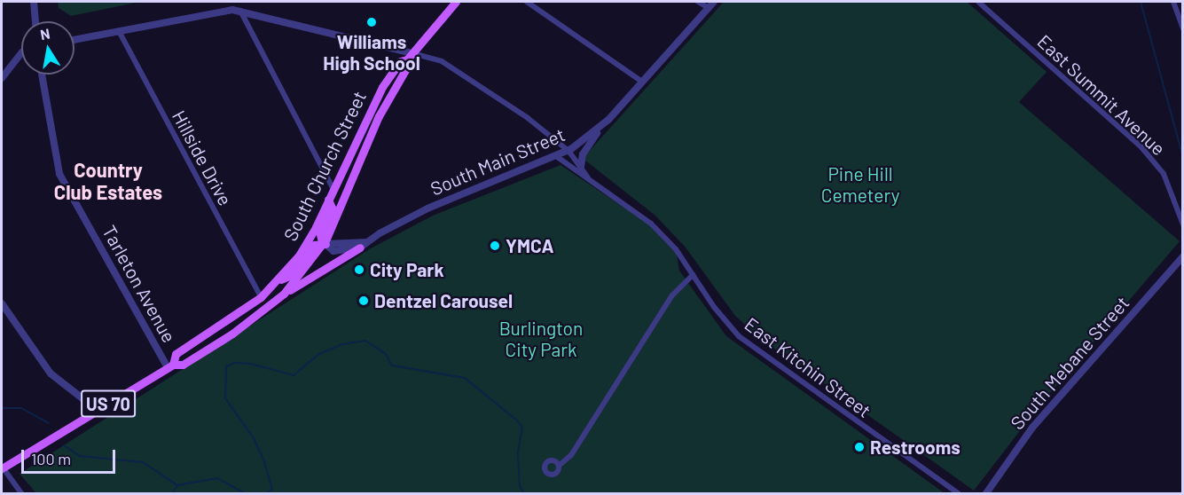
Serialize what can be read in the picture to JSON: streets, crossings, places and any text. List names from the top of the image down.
{
  "streets": {
    "main road": ["South Church Street", "US 70"],
    "street": [
      "East Summit Avenue",
      "Hillside Drive",
      "South Main Street",
      "Tarleton Avenue",
      "South Mebane Street",
      "East Kitchin Street"
    ]
  },
  "crossings": [
    ["Hillside Drive", "South Church Street"],
    ["South Main Street", "South Church Street"],
    ["South Main Street", "East Kitchin Street"],
    ["South Church Street", "Tarleton Avenue"],
    ["South Church Street", "East Kitchin Street"]
  ],
  "districts": ["Country Club Estates"],
  "parks": ["Pine Hill Cemetery", "Burlington City Park"],
  "places": [
    "Williams High School",
    "YMCA",
    "City Park",
    "Dentzel Carousel",
    "Restrooms"
  ],
  "scale_bar": "100 m",
  "north": "top"
}
